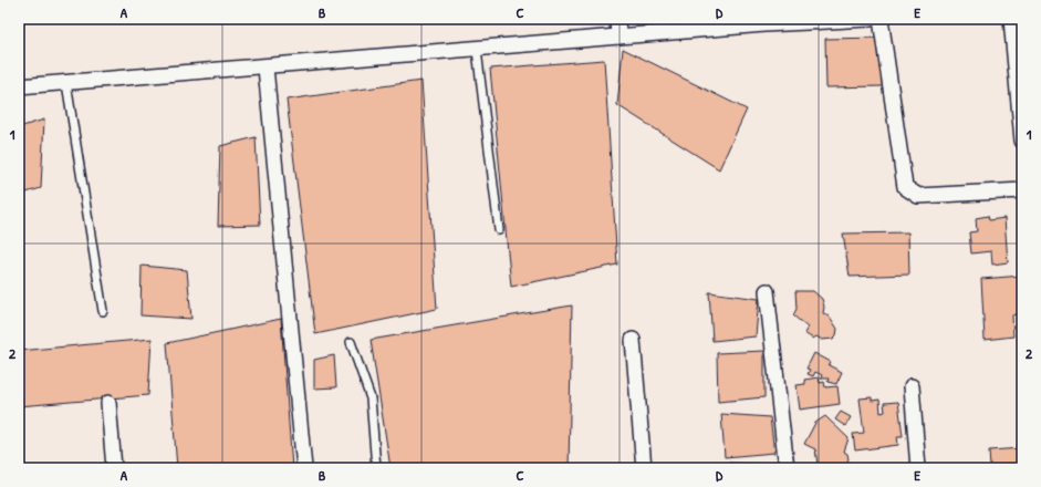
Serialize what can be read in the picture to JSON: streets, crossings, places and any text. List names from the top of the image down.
{
  "grid": {
    "columns": [
      "A",
      "B",
      "C",
      "D",
      "E"
    ],
    "rows": ["1", "2"]
  }
}
